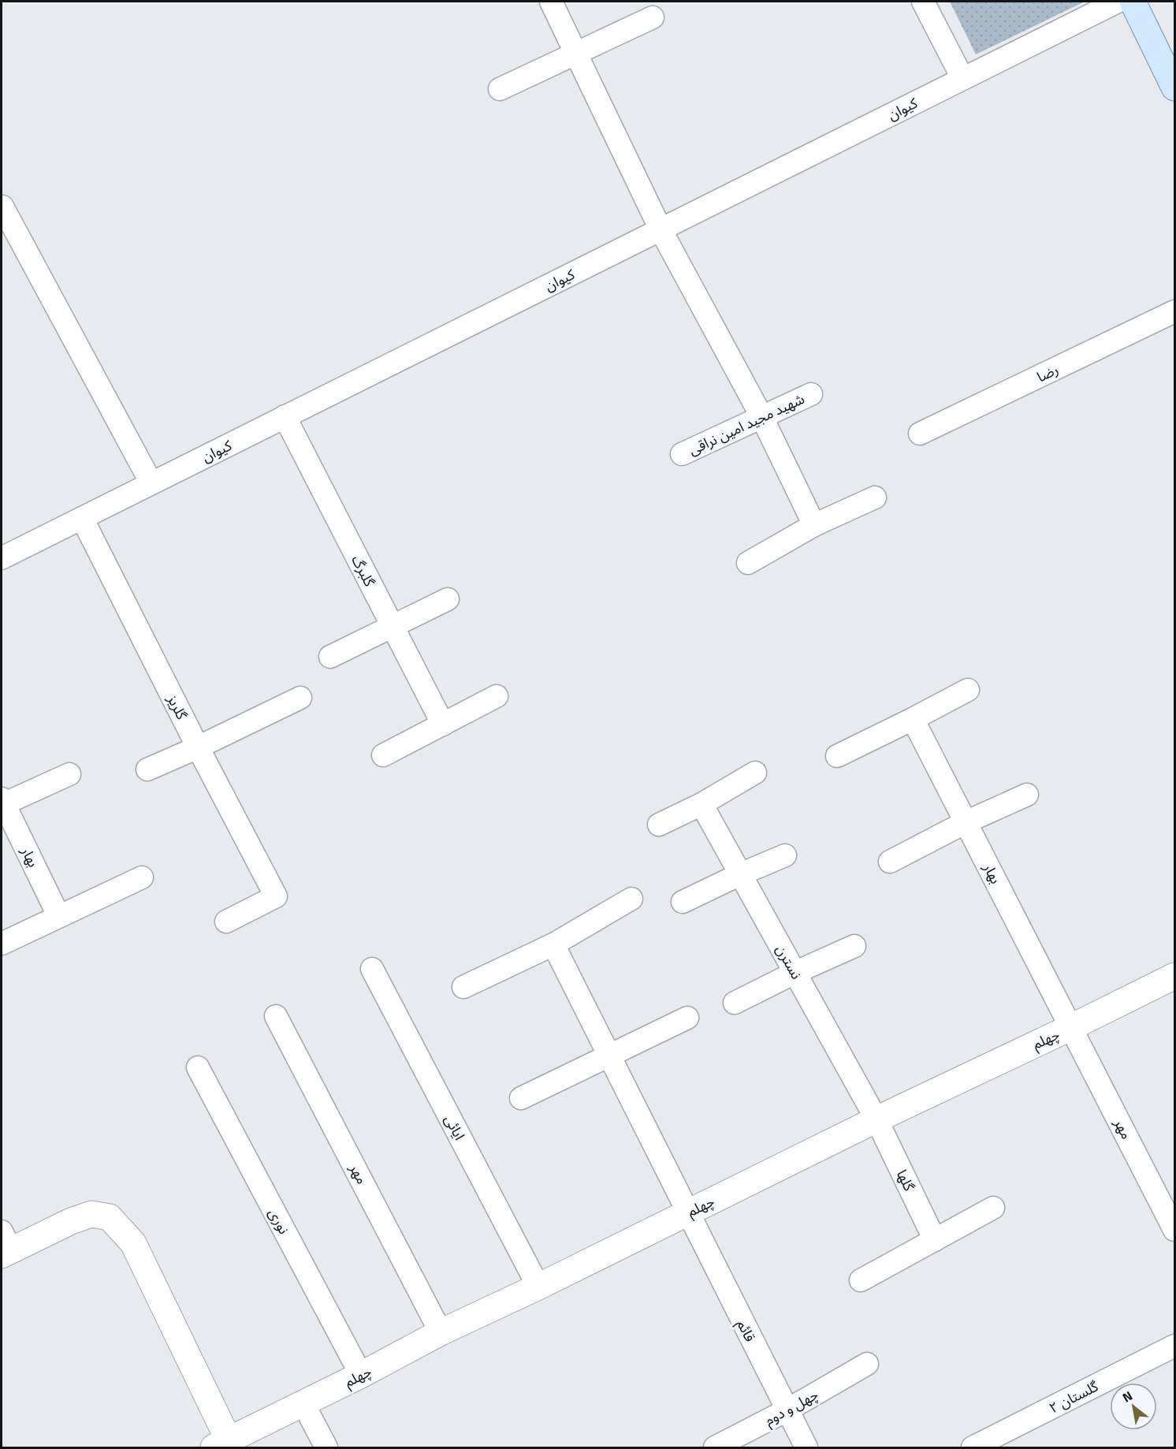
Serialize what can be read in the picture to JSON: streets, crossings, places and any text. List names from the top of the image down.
{
  "streets": {
    "street": [
      "کیوان",
      "رضا",
      "شهید مجید امین نراقی",
      "گلبرگ",
      "گلریز",
      "بهار",
      "نسترن",
      "چهلم",
      "ایائی",
      "مهر",
      "گلها",
      "نوری",
      "قائم",
      "گلستان ۲",
      "چهل و دوم"
    ]
  },
  "crossings": [
    ["کیوان", "گلبرگ"],
    ["کیوان", "گلریز"],
    ["بهار", "چهلم"],
    ["بهار", "مهر"],
    ["نسترن", "چهلم"],
    ["نسترن", "گلها"],
    ["چهلم", "ایائی"],
    ["چهلم", "مهر"],
    ["چهلم", "گلها"],
    ["چهلم", "نوری"],
    ["چهلم", "قائم"],
    ["قائم", "چهل و دوم"]
  ],
  "north": "top left"
}
